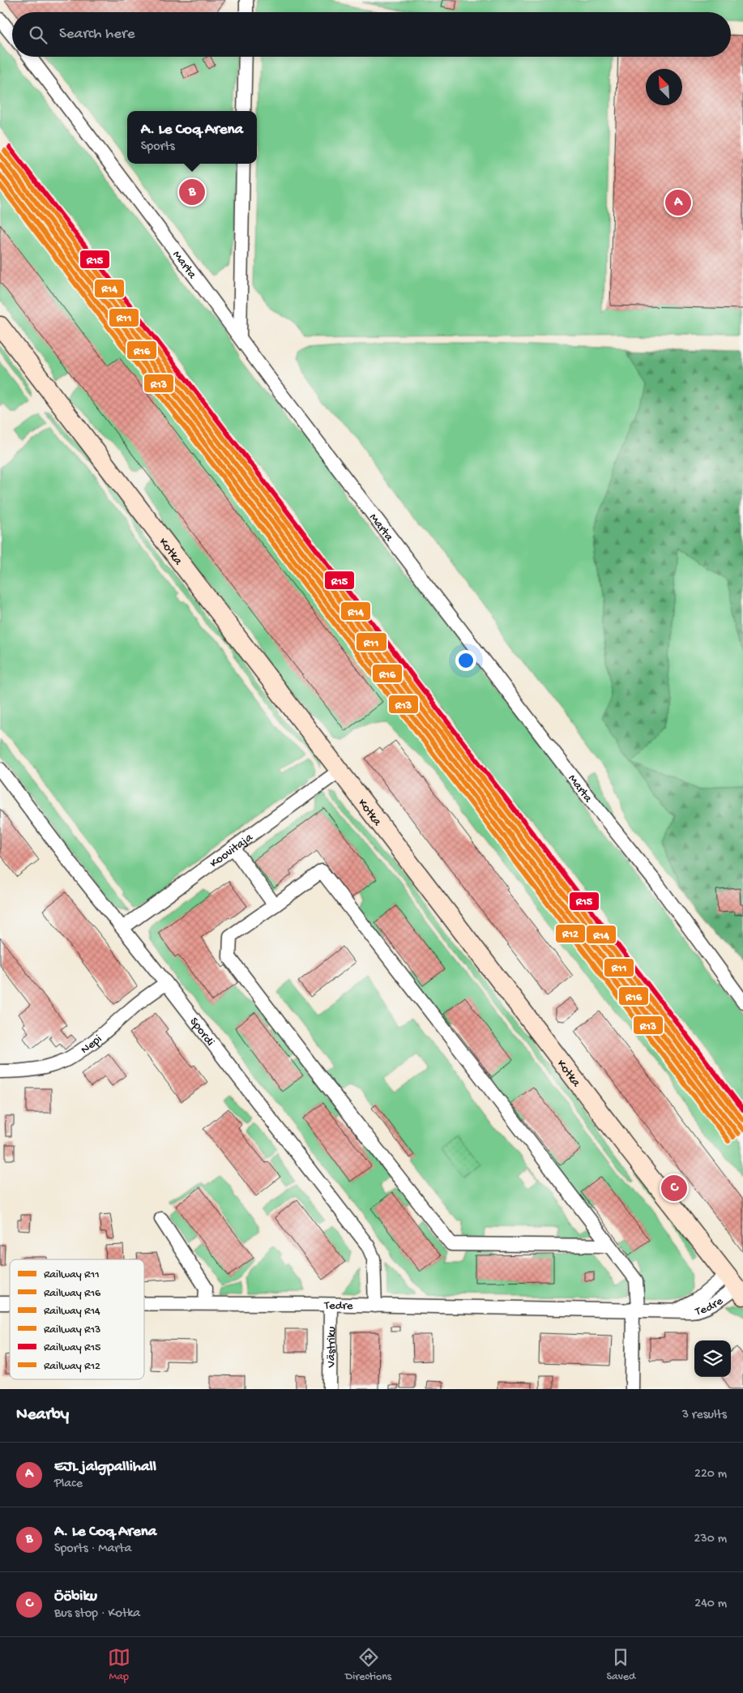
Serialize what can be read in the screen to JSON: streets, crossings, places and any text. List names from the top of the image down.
{
  "streets": {
    "street": [
      "Marta",
      "Kotka",
      "Koovitaja",
      "Spordi",
      "Nepi",
      "Tedre",
      "Västriku"
    ]
  },
  "crossings": [
    ["Kotka", "Koovitaja"],
    ["Kotka", "Tedre"],
    ["Koovitaja", "Spordi"],
    ["Spordi", "Nepi"],
    ["Spordi", "Tedre"],
    ["Tedre", "Västriku"]
  ],
  "lines": [
    "rail line R15",
    "rail line R14",
    "rail line R11",
    "rail line R16",
    "rail line R13",
    "rail line R12"
  ],
  "legend": [
    "Railway R11",
    "Railway R16",
    "Railway R14",
    "Railway R13",
    "Railway R15",
    "Railway R12"
  ],
  "north": "top left",
  "page": {
    "search": "Search here",
    "popup": ["A. Le Coq Arena", "Sports"],
    "pins": ["B", "A", "C"],
    "heading": ["Nearby", "3 results"],
    "list": [
      {
        "mark": "A",
        "name": "EJL jalgpallihall",
        "note": "Place",
        "value": "220 m"
      },
      {
        "mark": "B",
        "name": "A. Le Coq Arena",
        "note": "Sports · Marta",
        "value": "230 m"
      },
      {
        "mark": "C",
        "name": "Ööbiku",
        "note": "Bus stop · Kotka",
        "value": "240 m"
      }
    ],
    "nav": ["Map", "Directions", "Saved"]
  }
}
